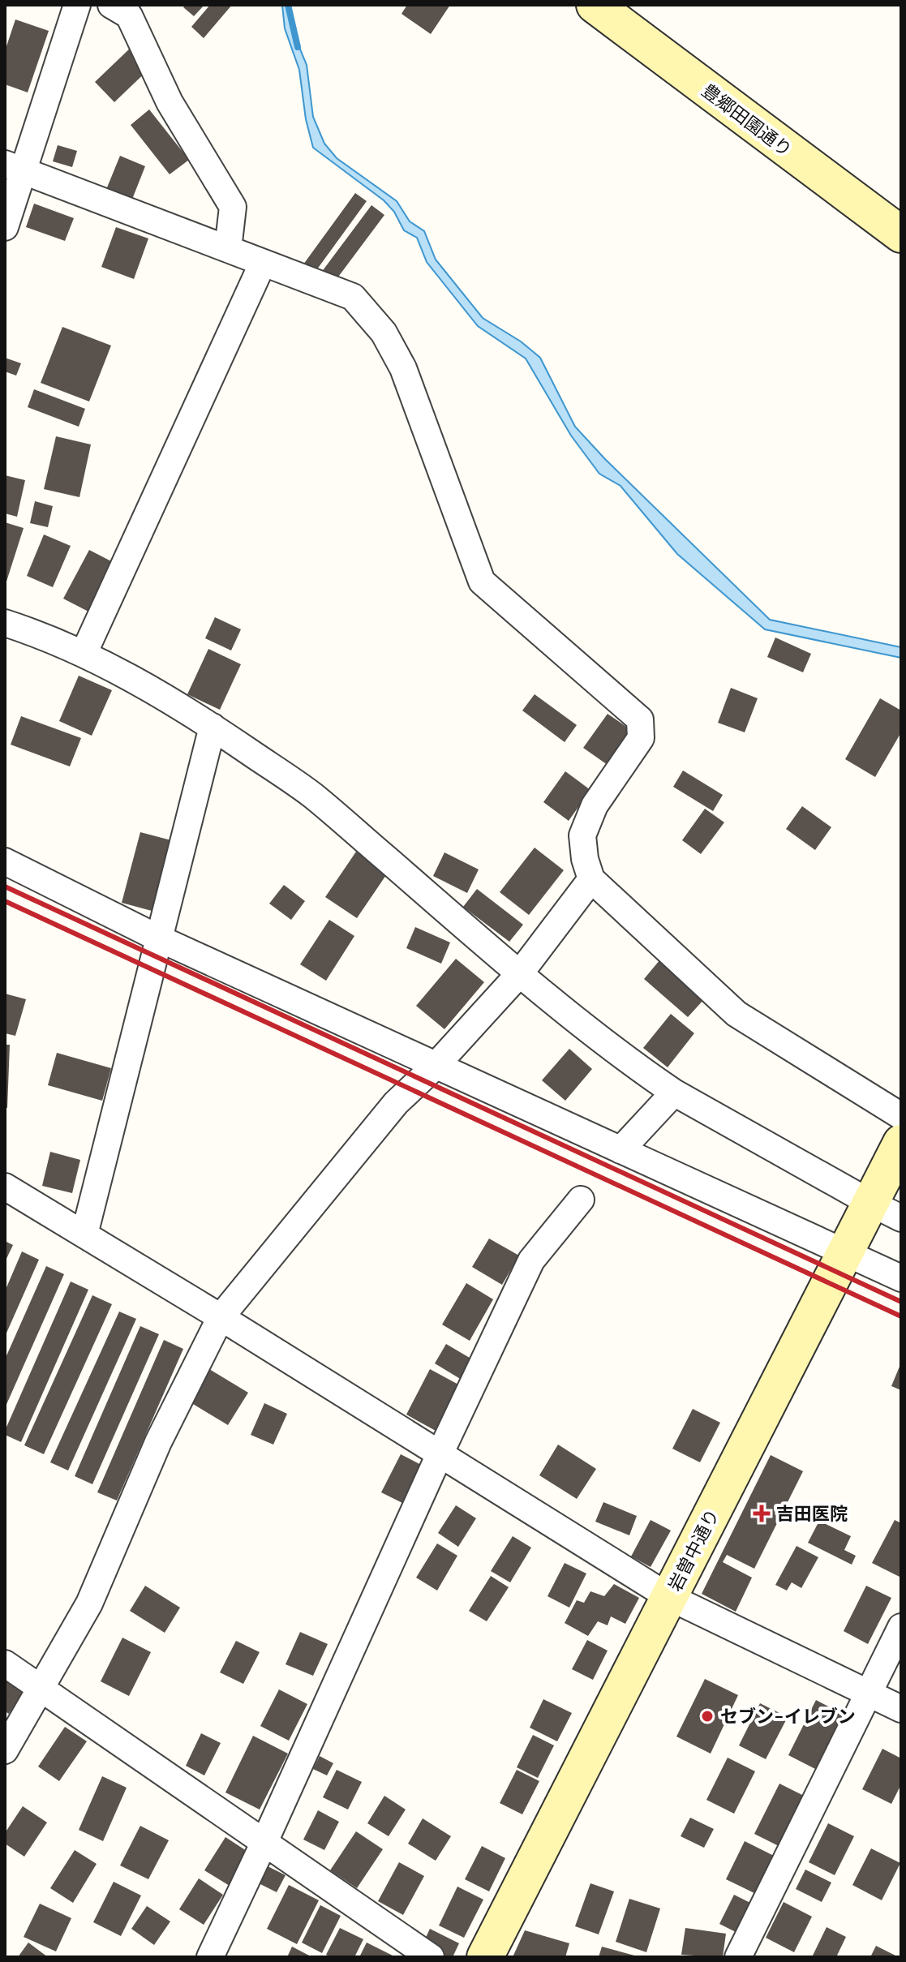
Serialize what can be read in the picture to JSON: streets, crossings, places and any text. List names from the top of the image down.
{
  "streets": {
    "street": ["豊郷田園通り", "岩曽中通り"]
  },
  "places": {
    "health": ["吉田医院"],
    "other": ["セブン-イレブン"]
  }
}
